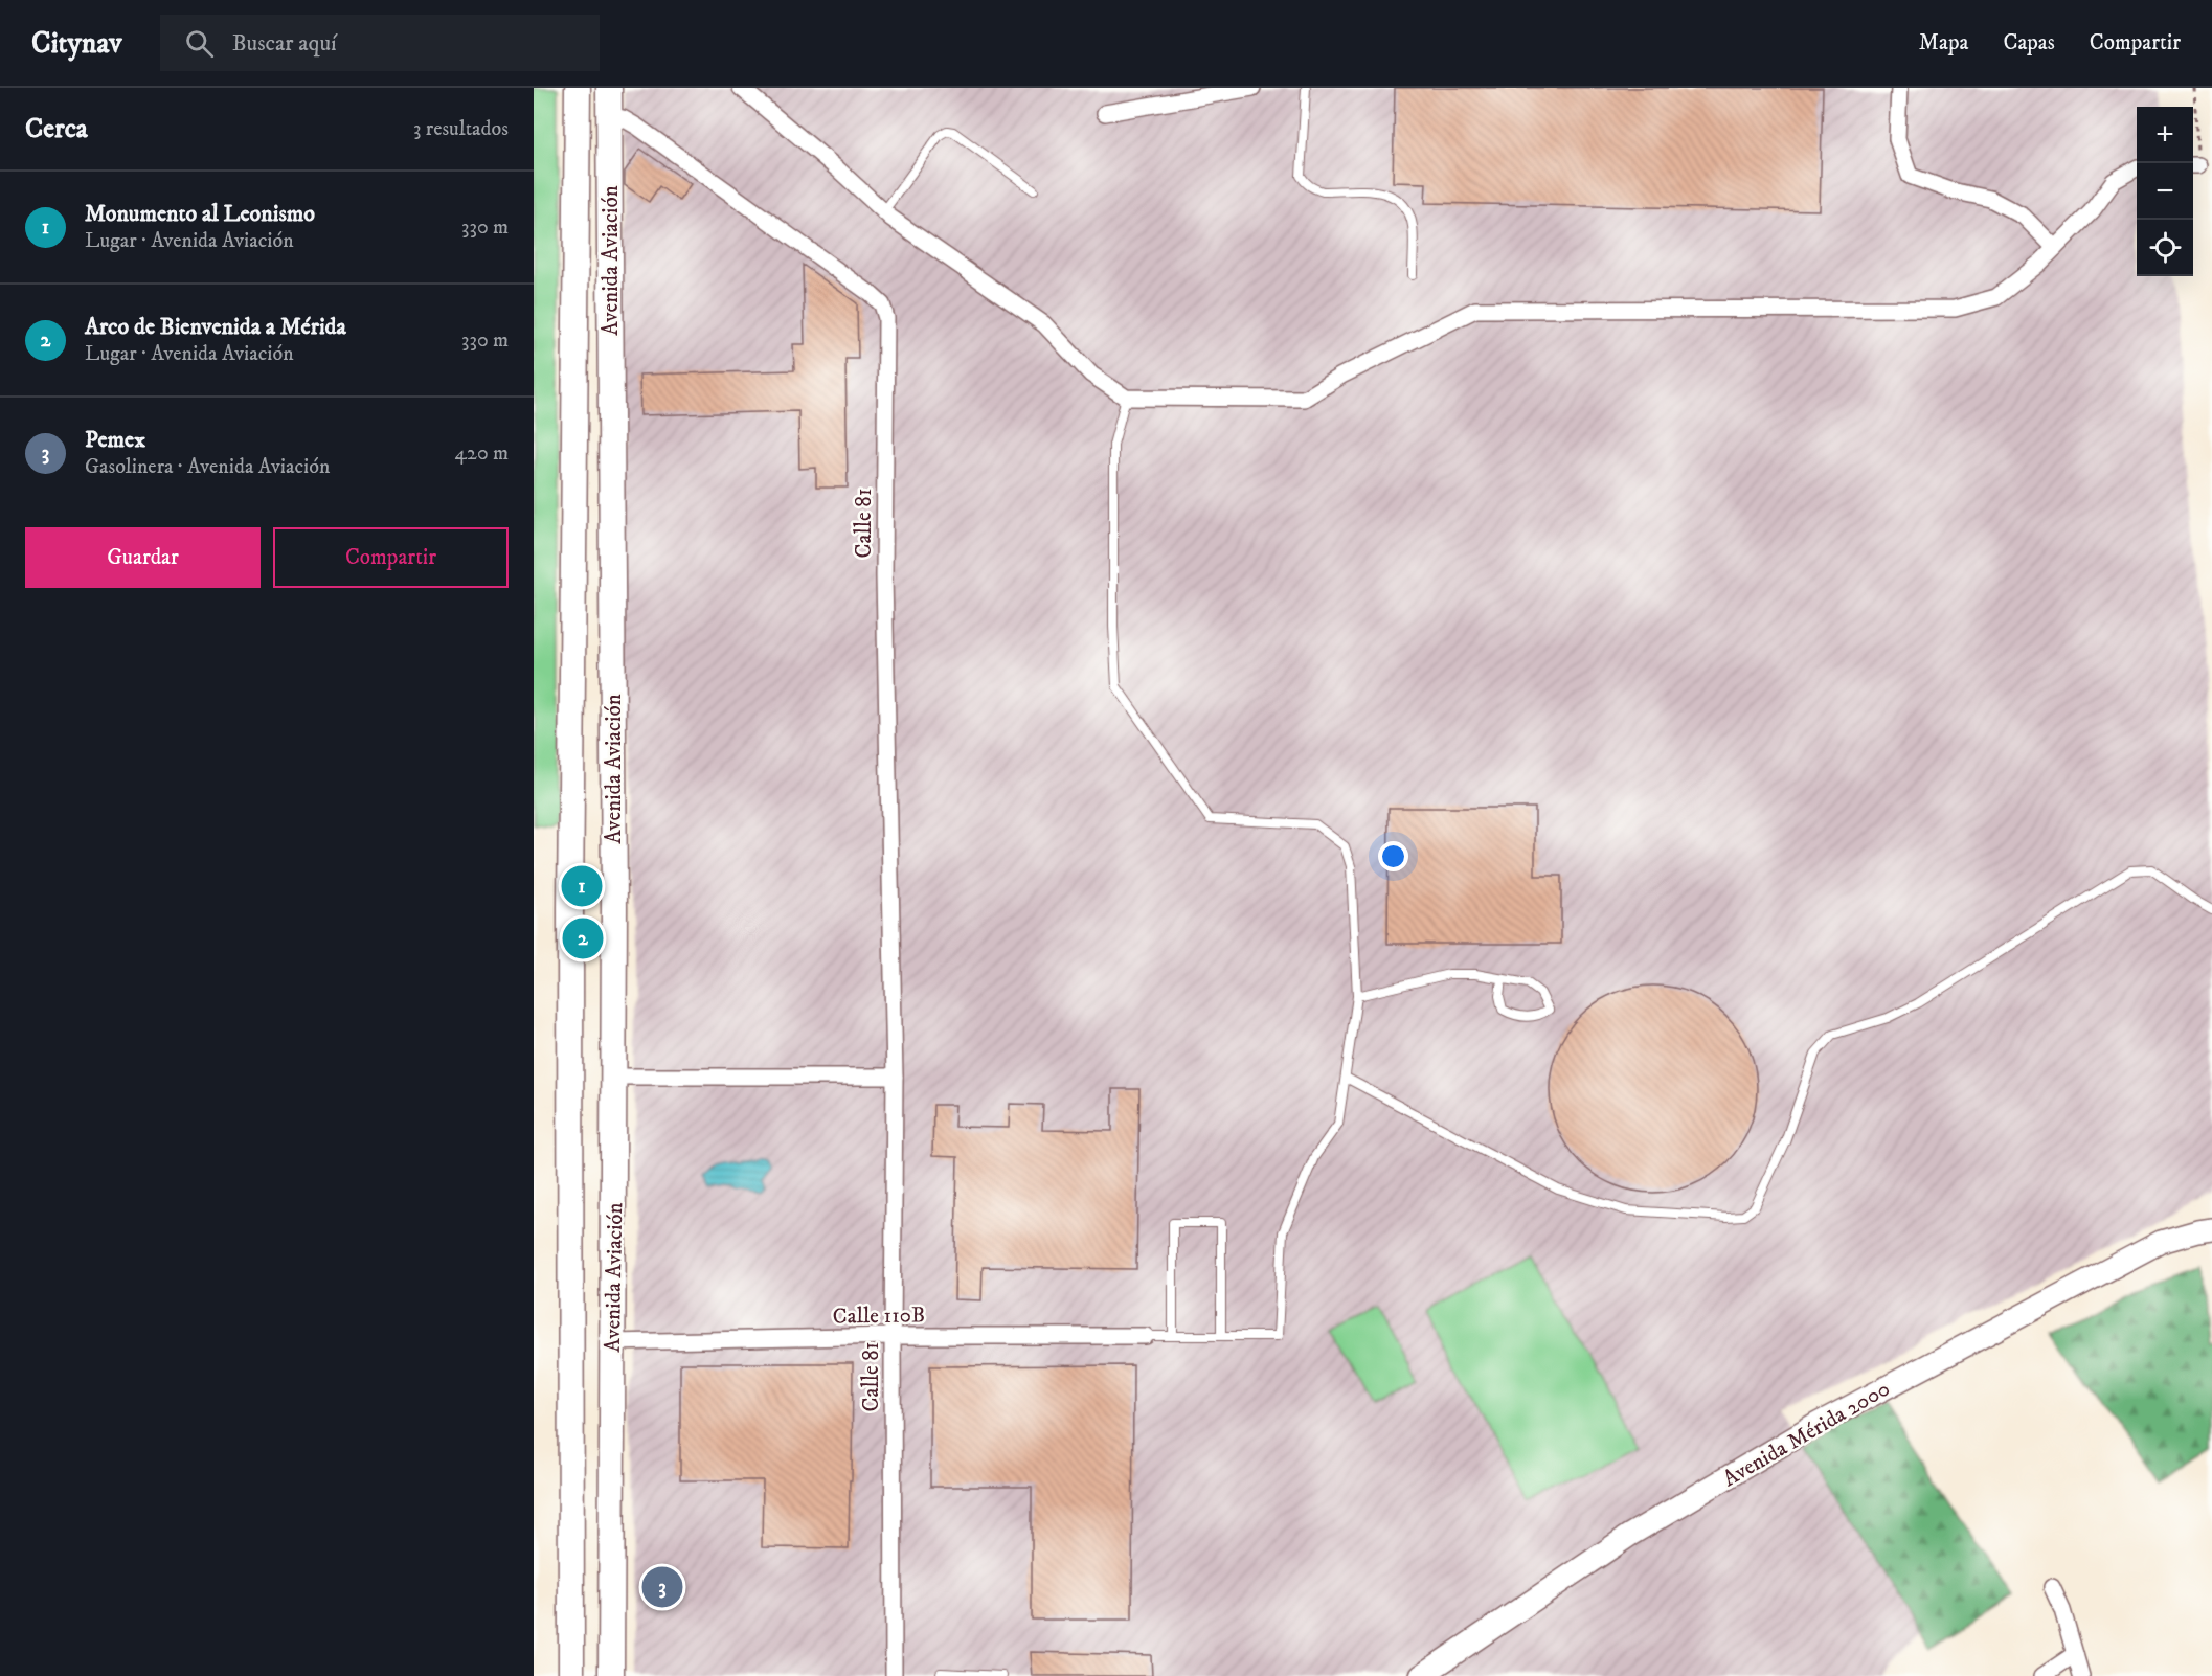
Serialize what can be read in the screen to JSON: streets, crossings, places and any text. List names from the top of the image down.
{
  "streets": {
    "main road": ["Avenida Aviación", "Avenida Mérida 2000"],
    "street": ["Calle 81", "Calle 110B"]
  },
  "crossings": [
    ["Avenida Aviación", "Calle 81"],
    ["Avenida Aviación", "Calle 110B"],
    ["Calle 81", "Calle 110B"]
  ],
  "page": {
    "header": "Citynav",
    "search": "Buscar aquí",
    "nav": ["Mapa", "Capas", "Compartir"],
    "heading": ["Cerca", "3 resultados"],
    "map_buttons": ["+", "−"],
    "list": [
      {
        "mark": "1",
        "name": "Monumento al Leonismo",
        "note": "Lugar · Avenida Aviación",
        "value": "330 m"
      },
      {
        "mark": "2",
        "name": "Arco de Bienvenida a Mérida",
        "note": "Lugar · Avenida Aviación",
        "value": "330 m"
      },
      {
        "mark": "3",
        "name": "Pemex",
        "note": "Gasolinera · Avenida Aviación",
        "value": "420 m"
      }
    ],
    "buttons": ["Guardar", "Compartir"],
    "pins": ["1", "2", "3"]
  }
}
